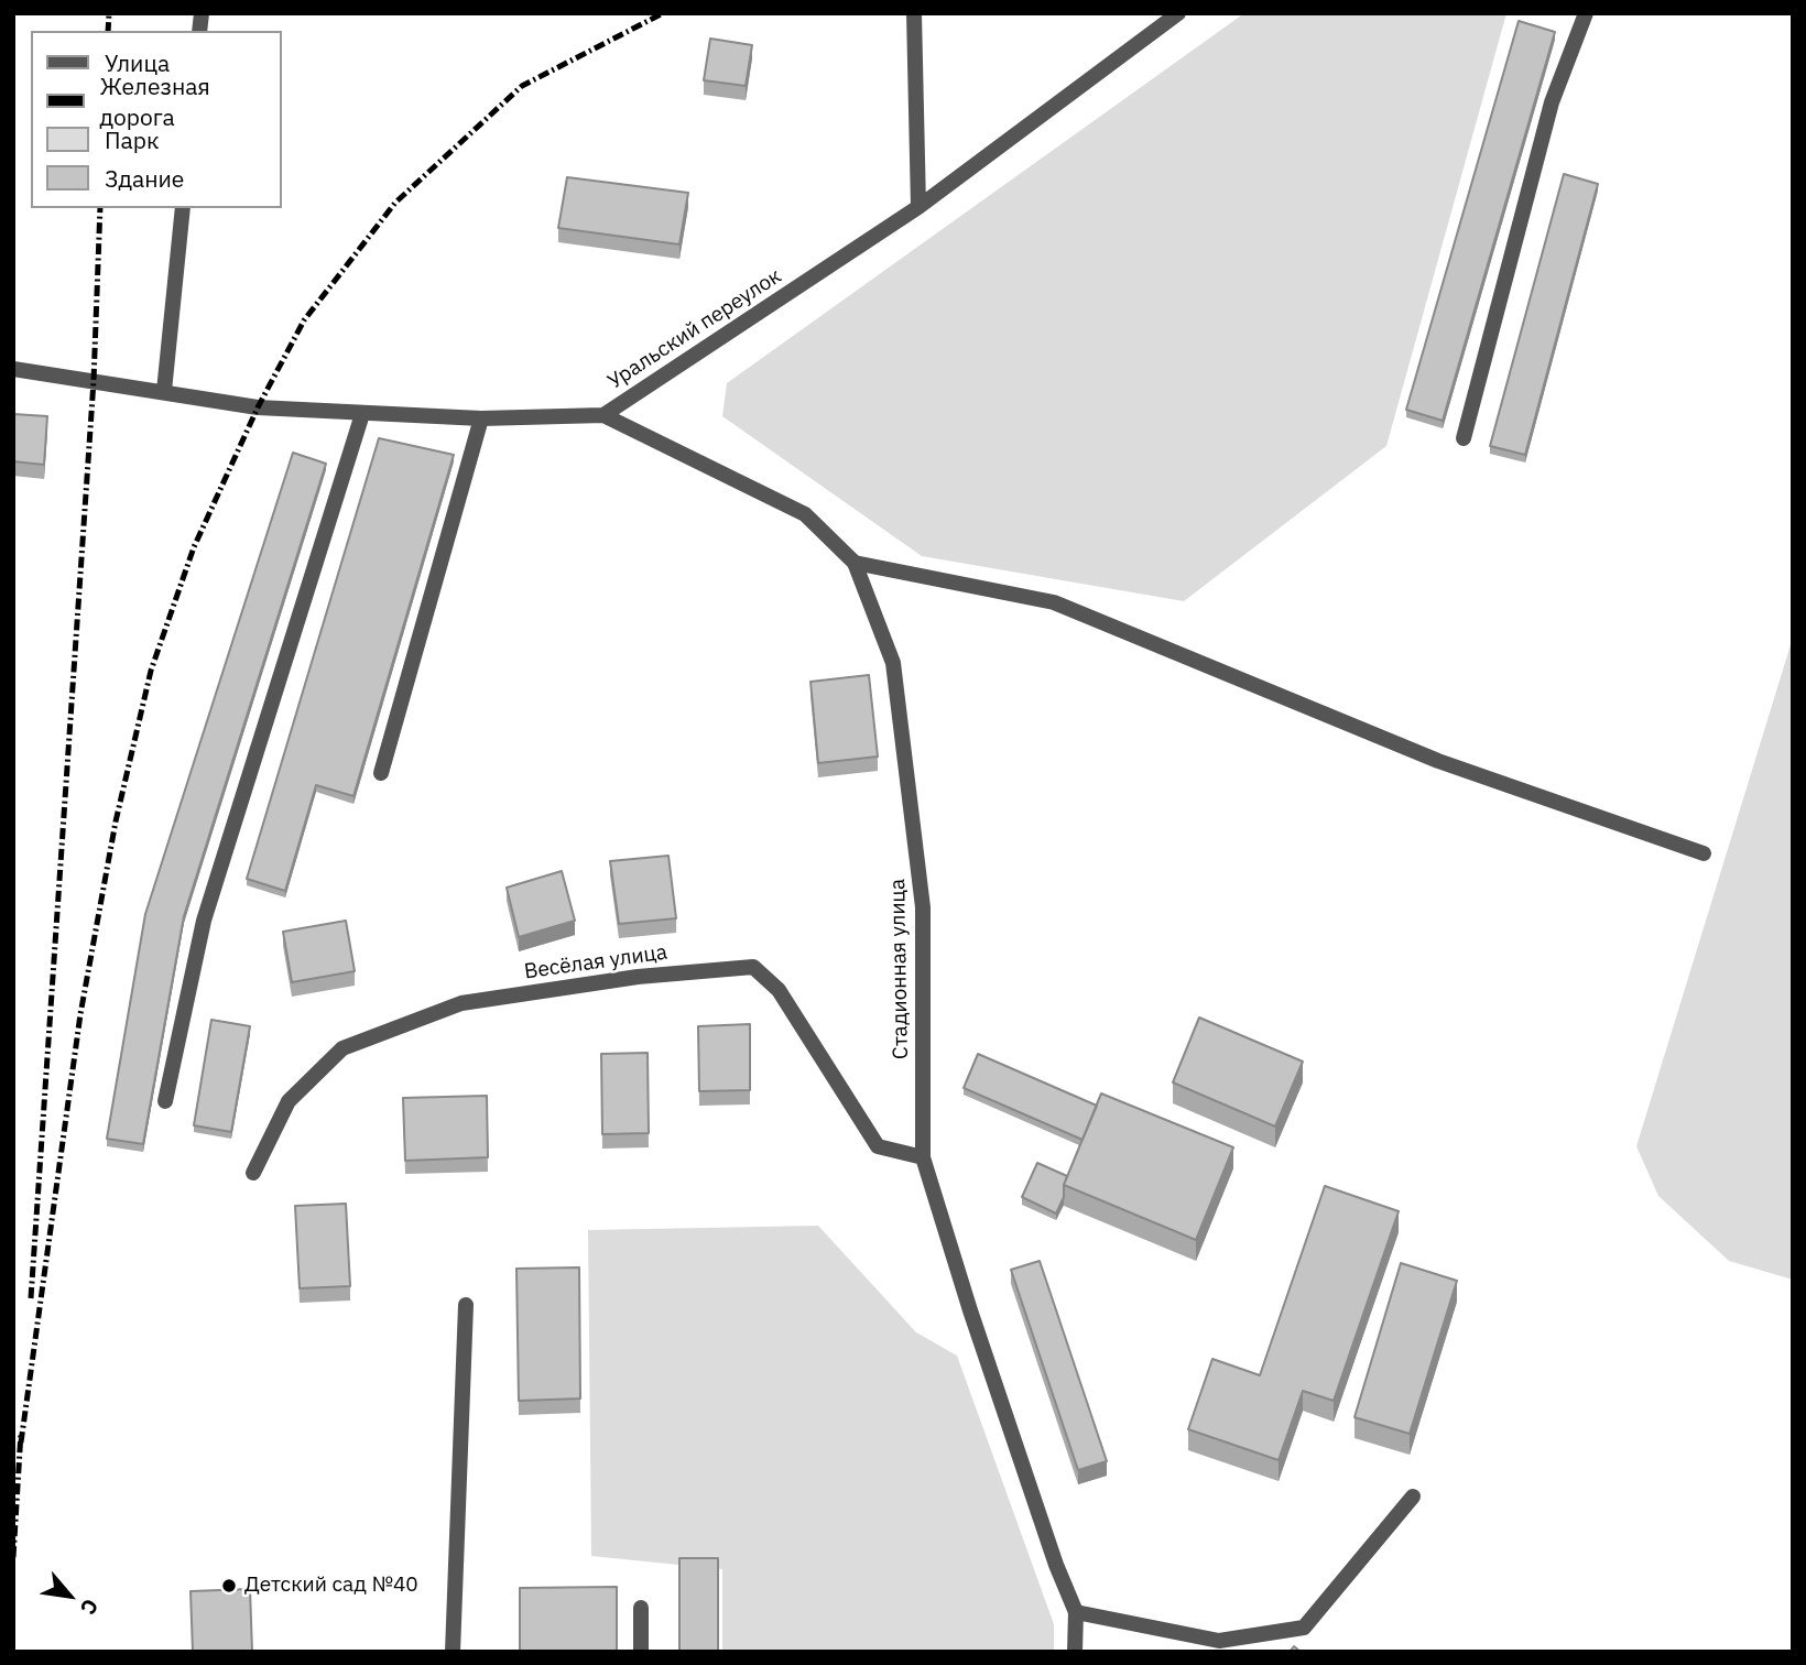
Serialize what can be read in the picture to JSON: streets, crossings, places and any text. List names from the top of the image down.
{
  "streets": {
    "street": ["Уральский переулок", "Весёлая улица", "Стадионная улица"]
  },
  "crossings": [
    ["Уральский переулок", "Стадионная улица"],
    ["Весёлая улица", "Стадионная улица"]
  ],
  "places": ["Детский сад №40"],
  "legend": [
    "Улица",
    "Железная дорога",
    "Парк",
    "Здание"
  ],
  "north": "bottom right"
}
